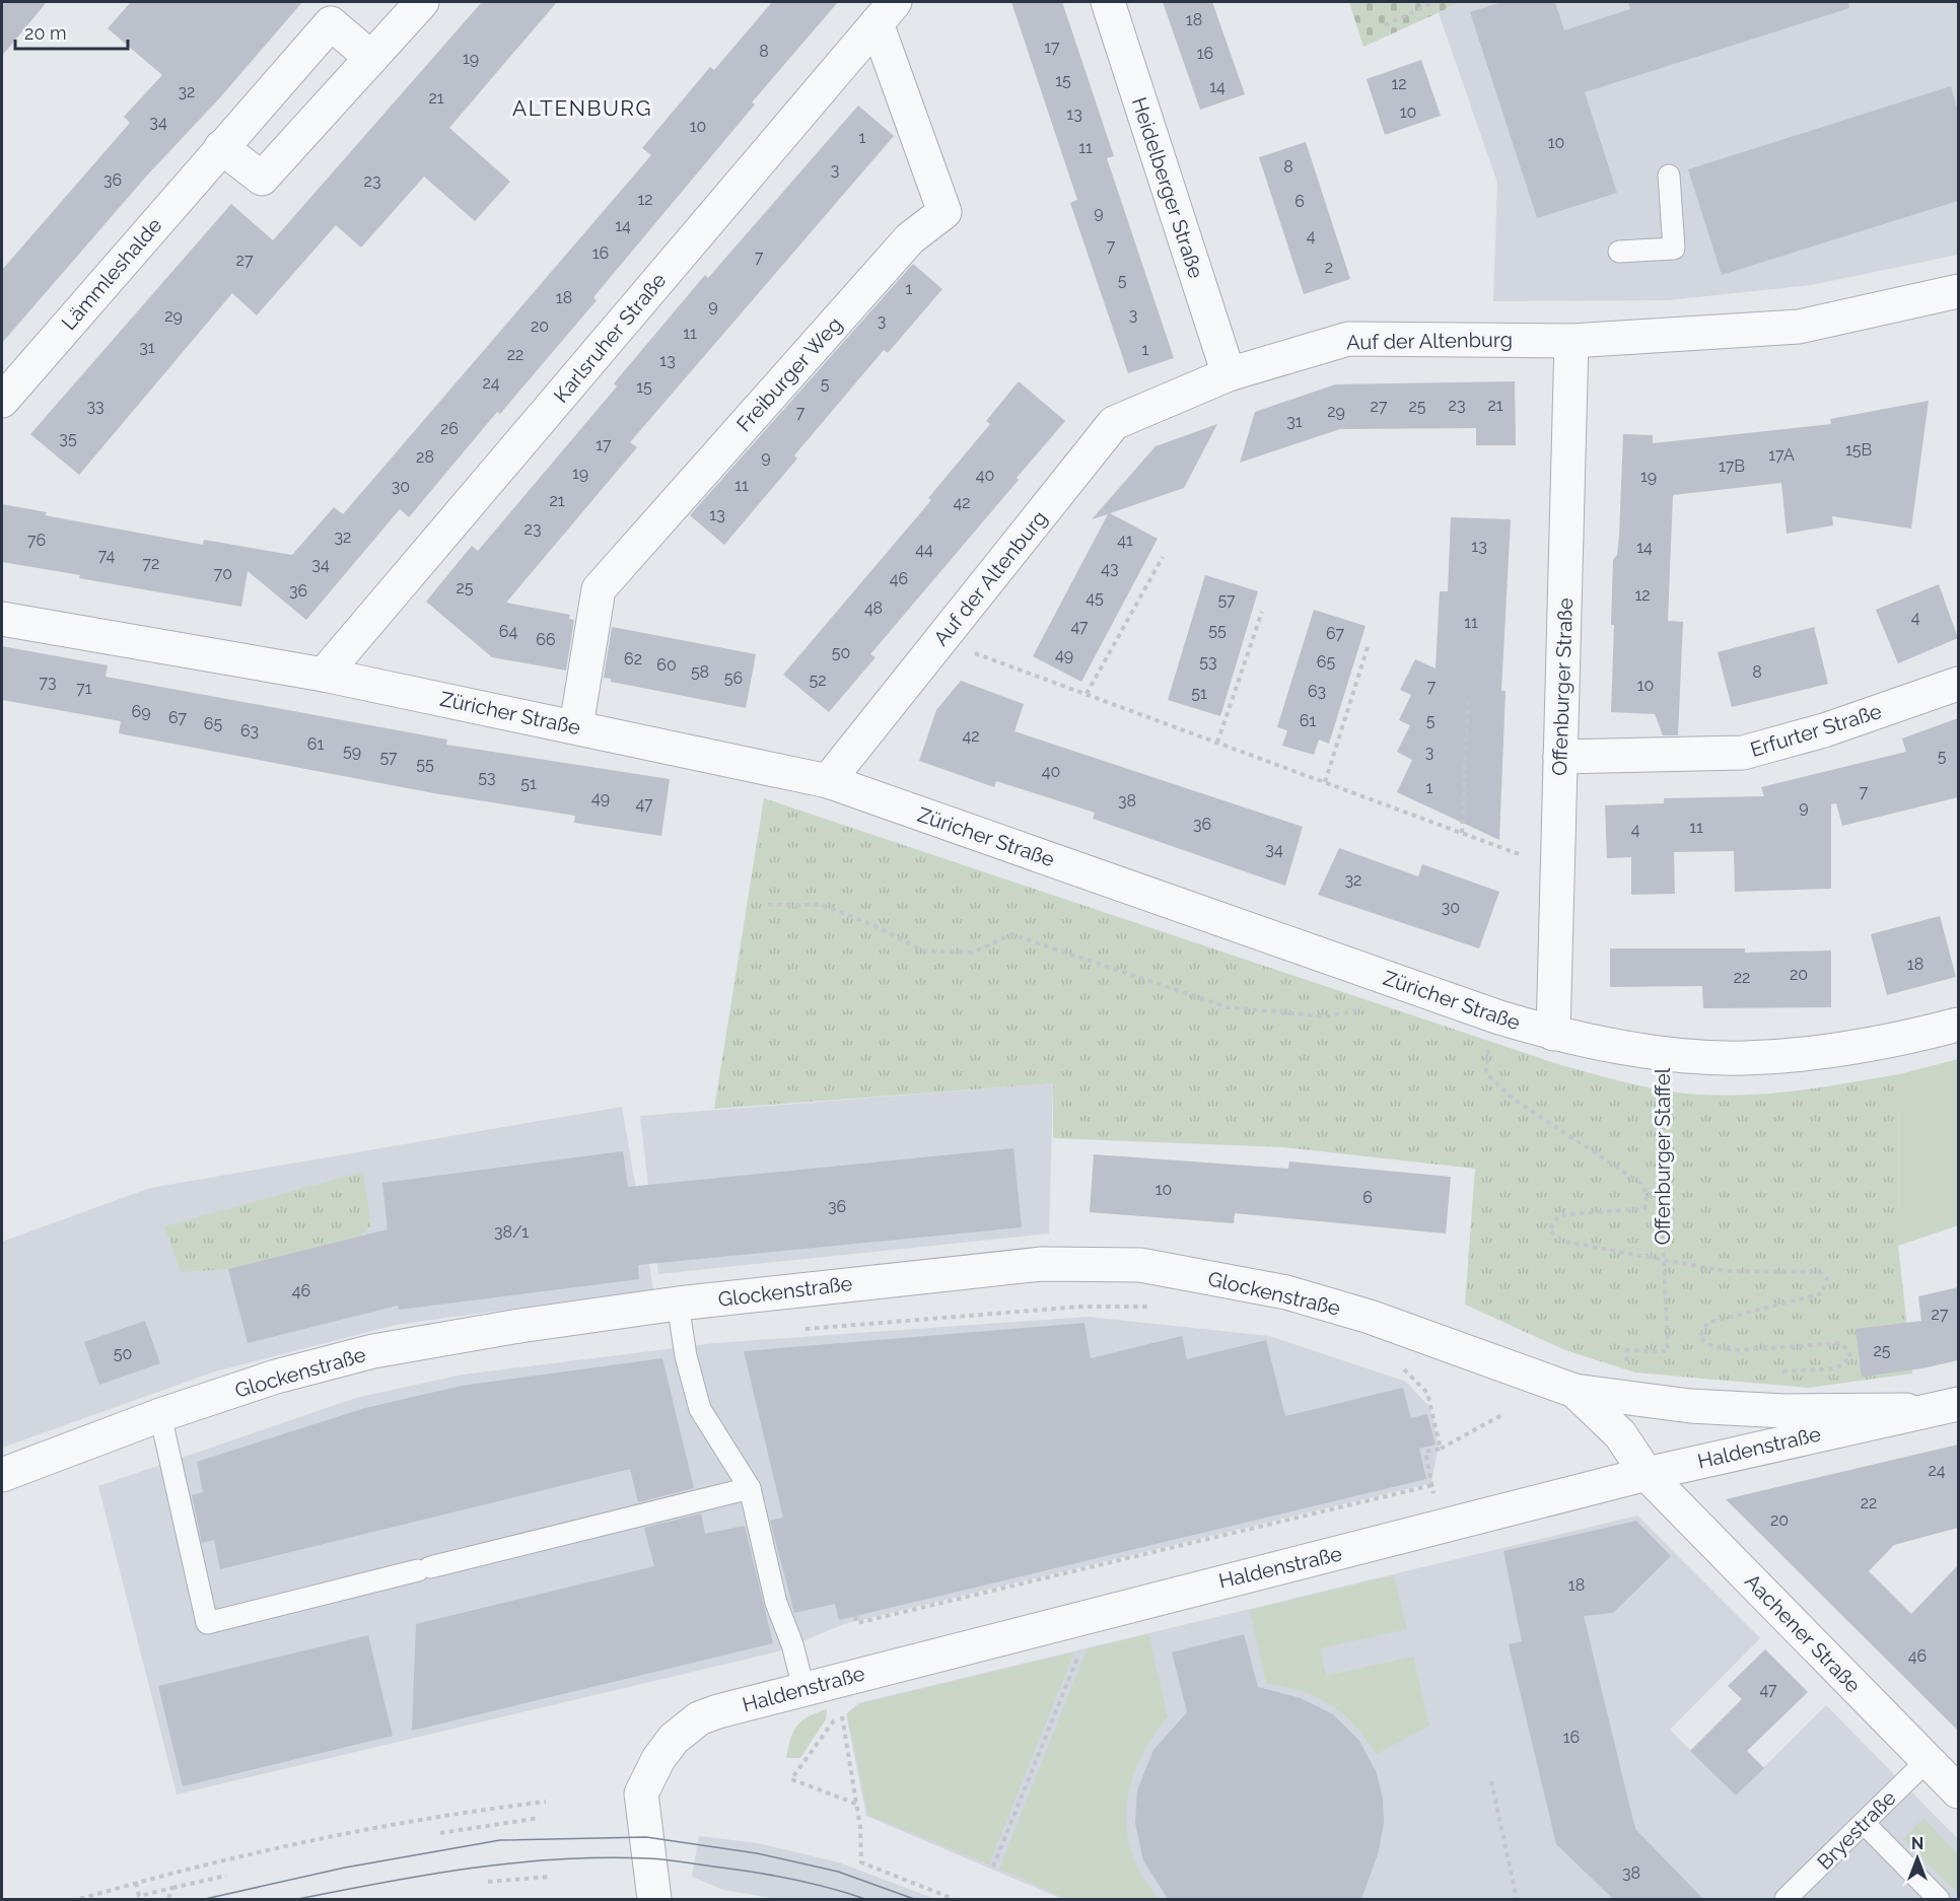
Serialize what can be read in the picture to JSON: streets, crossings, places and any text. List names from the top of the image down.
{
  "streets": {
    "street": [
      "Heidelberger Straße",
      "Lämmleshalde",
      "Karlsruher Straße",
      "Auf der Altenburg",
      "Freiburger Weg",
      "Offenburger Straße",
      "Züricher Straße",
      "Erfurter Straße",
      "Glockenstraße",
      "Haldenstraße",
      "Aachener Straße"
    ],
    "lane": ["Bryestraße"],
    "path": ["Offenburger Staffel"]
  },
  "crossings": [
    ["Heidelberger Straße", "Auf der Altenburg"],
    ["Karlsruher Straße", "Freiburger Weg"],
    ["Karlsruher Straße", "Züricher Straße"],
    ["Auf der Altenburg", "Offenburger Straße"],
    ["Auf der Altenburg", "Züricher Straße"],
    ["Freiburger Weg", "Züricher Straße"],
    ["Offenburger Straße", "Züricher Straße"],
    ["Offenburger Straße", "Erfurter Straße"],
    ["Züricher Straße", "Offenburger Staffel"],
    ["Glockenstraße", "Haldenstraße"],
    ["Glockenstraße", "Aachener Straße"],
    ["Haldenstraße", "Aachener Straße"],
    ["Aachener Straße", "Bryestraße"]
  ],
  "districts": ["ALTENBURG"],
  "house_numbers": [
    "18",
    "17",
    "8",
    "16",
    "19",
    "15",
    "12",
    "14",
    "32",
    "21",
    "10",
    "13",
    "34",
    "10",
    "1",
    "10",
    "11",
    "8",
    "3",
    "36",
    "23",
    "12",
    "6",
    "9",
    "14",
    "4",
    "7",
    "16",
    "7",
    "27",
    "2",
    "5",
    "1",
    "18",
    "9",
    "3",
    "29",
    "3",
    "20",
    "11",
    "31",
    "1",
    "22",
    "13",
    "24",
    "5",
    "15",
    "23",
    "21",
    "33",
    "27",
    "25",
    "29",
    "7",
    "31",
    "26",
    "35",
    "17",
    "15B",
    "17A",
    "28",
    "9",
    "17B",
    "19",
    "40",
    "19",
    "11",
    "30",
    "21",
    "42",
    "13",
    "23",
    "32",
    "76",
    "41",
    "13",
    "14",
    "44",
    "74",
    "72",
    "34",
    "43",
    "70",
    "46",
    "25",
    "36",
    "12",
    "45",
    "57",
    "48",
    "4",
    "11",
    "47",
    "55",
    "64",
    "67",
    "66",
    "50",
    "49",
    "62",
    "53",
    "65",
    "60",
    "58",
    "8",
    "56",
    "52",
    "73",
    "10",
    "7",
    "71",
    "63",
    "51",
    "69",
    "67",
    "61",
    "5",
    "65",
    "63",
    "42",
    "61",
    "59",
    "3",
    "5",
    "57",
    "55",
    "40",
    "53",
    "51",
    "1",
    "7",
    "49",
    "38",
    "47",
    "9",
    "36",
    "11",
    "4",
    "34",
    "32",
    "30",
    "18",
    "20",
    "22",
    "10",
    "6",
    "36",
    "38/1",
    "46",
    "27",
    "25",
    "50",
    "24",
    "22",
    "20",
    "18",
    "46",
    "47",
    "16",
    "38"
  ],
  "scale_bar": "20 m",
  "north": "top"
}
